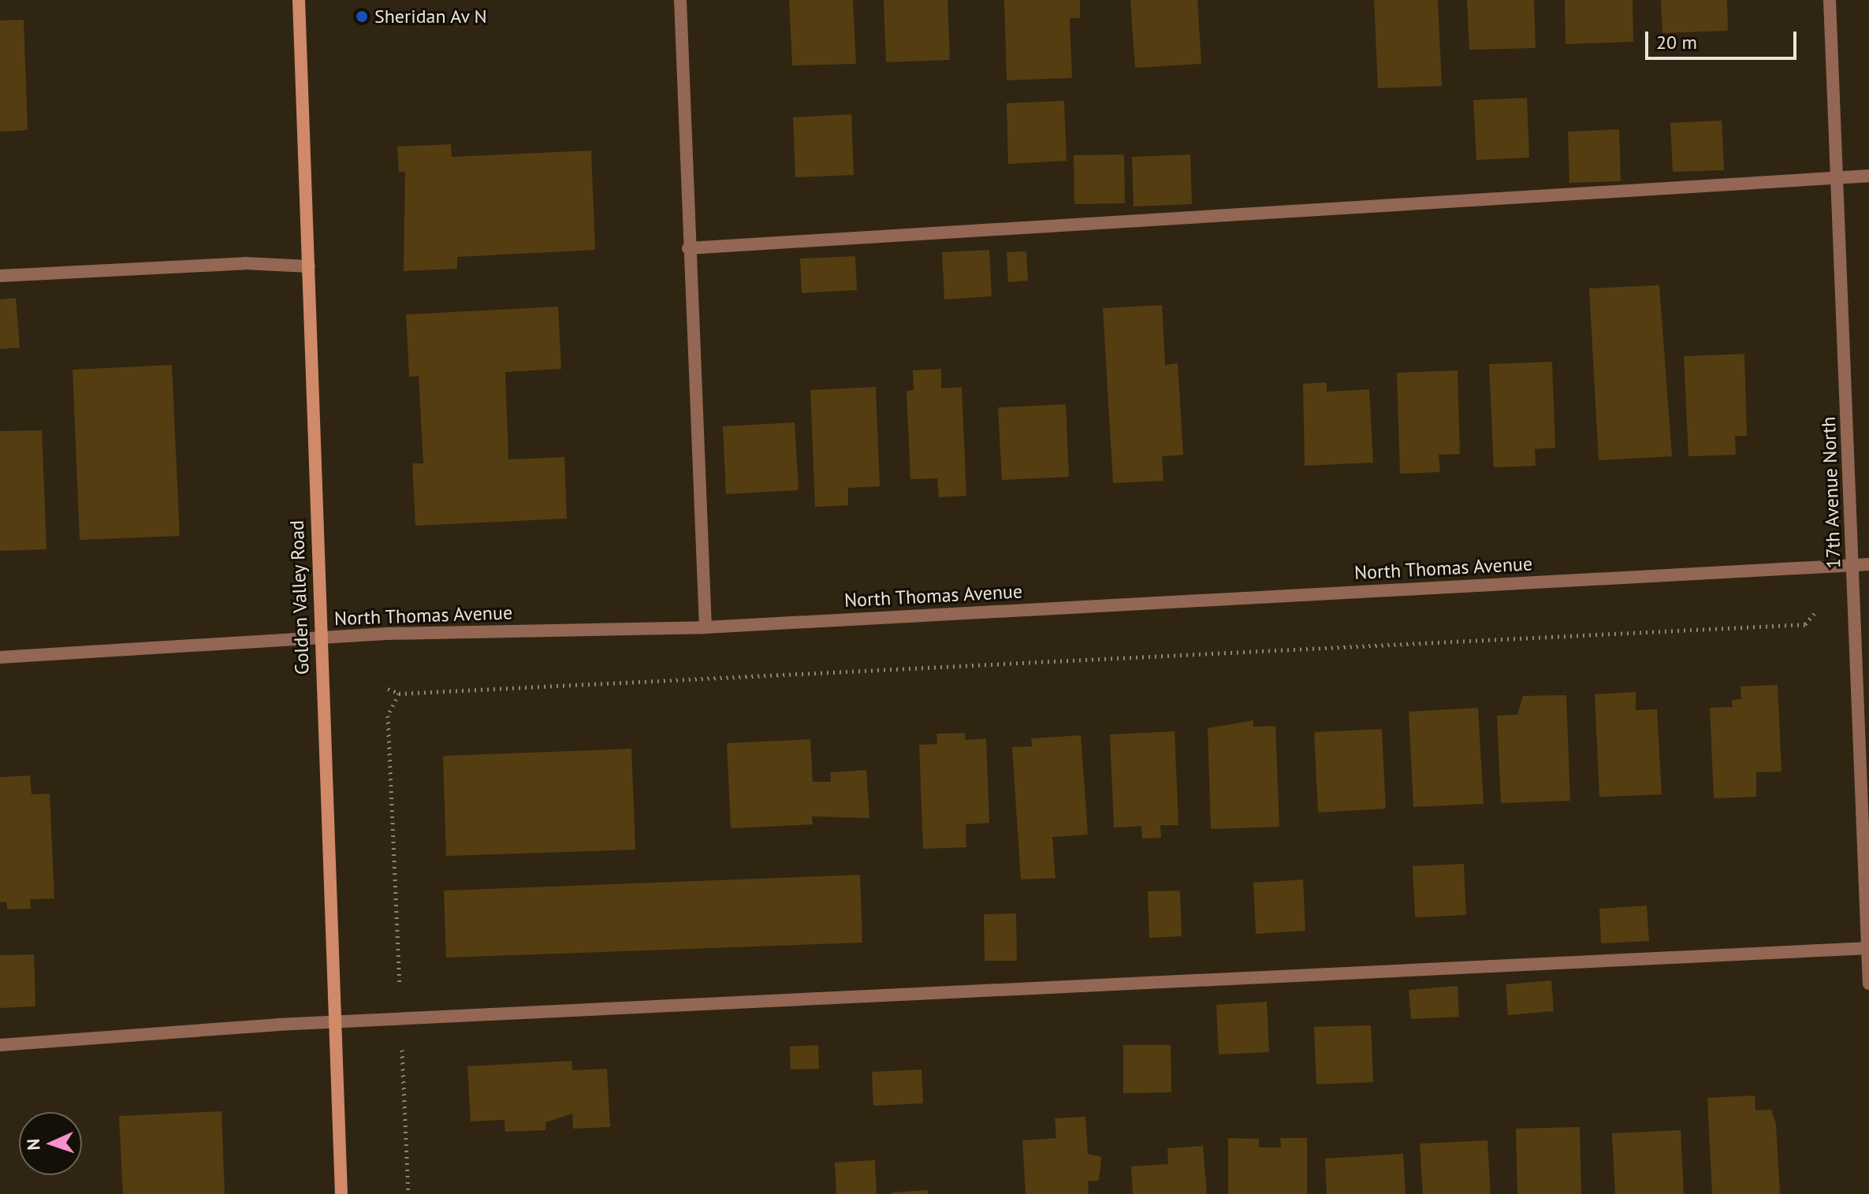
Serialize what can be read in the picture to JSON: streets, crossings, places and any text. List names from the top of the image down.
{
  "streets": {
    "street": ["17th Avenue North", "North Thomas Avenue", "Golden Valley Road"]
  },
  "crossings": [
    ["17th Avenue North", "North Thomas Avenue"],
    ["North Thomas Avenue", "Golden Valley Road"]
  ],
  "places": ["Sheridan Av N"],
  "scale_bar": "20 m",
  "north": "left"
}
